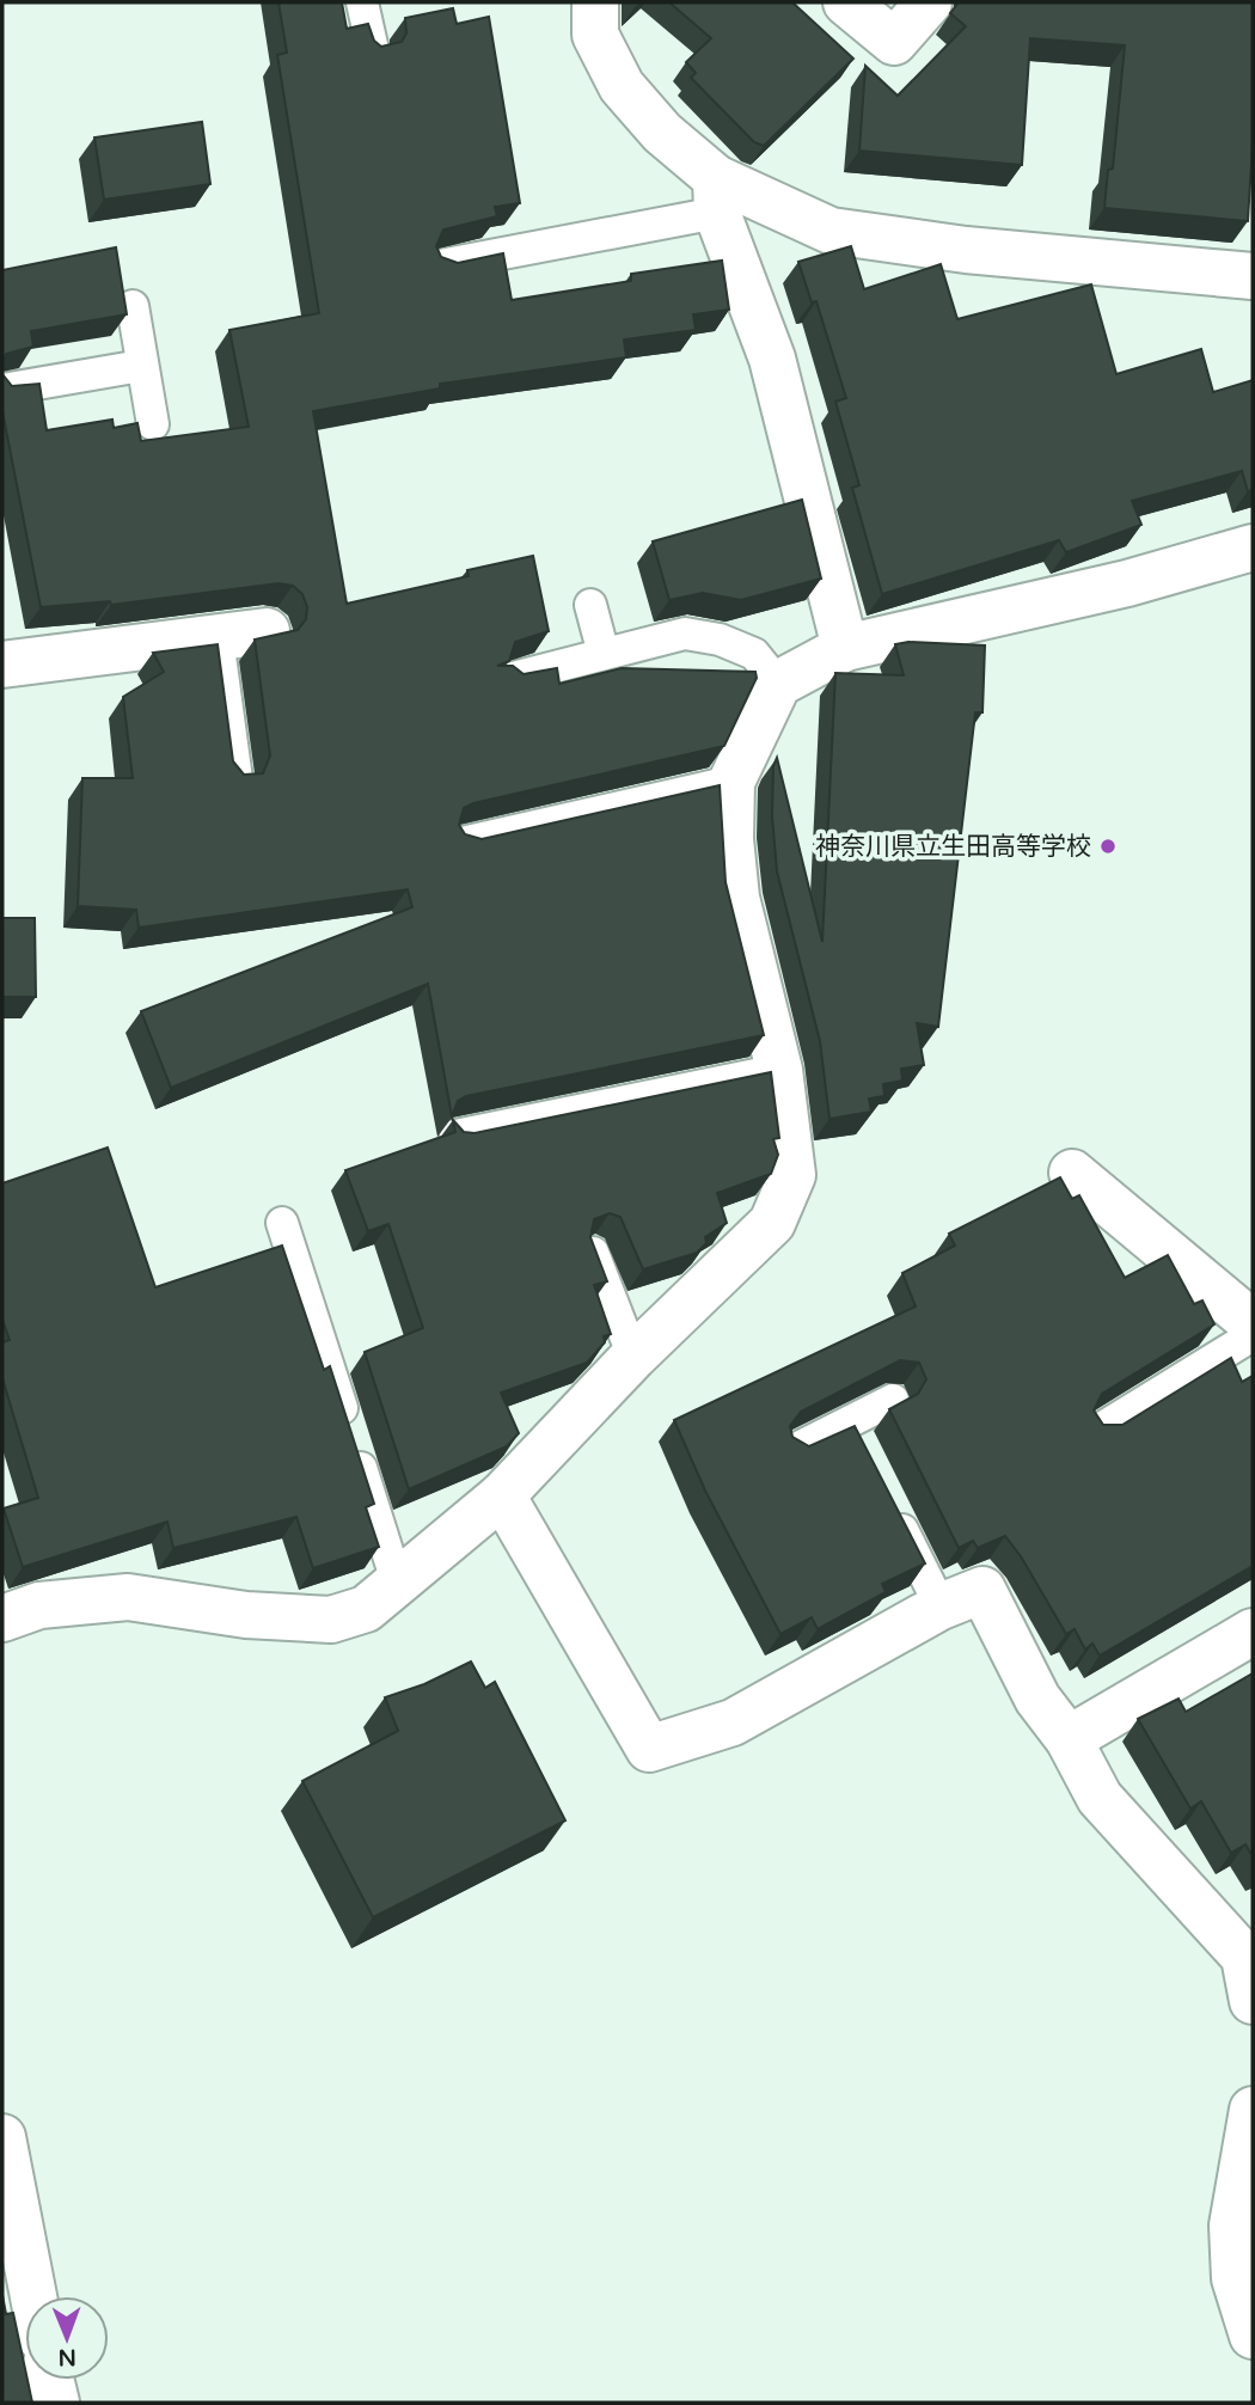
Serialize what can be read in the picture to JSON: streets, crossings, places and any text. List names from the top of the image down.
{
  "places": ["神奈川県立生田高等学校"],
  "north": "bottom"
}
